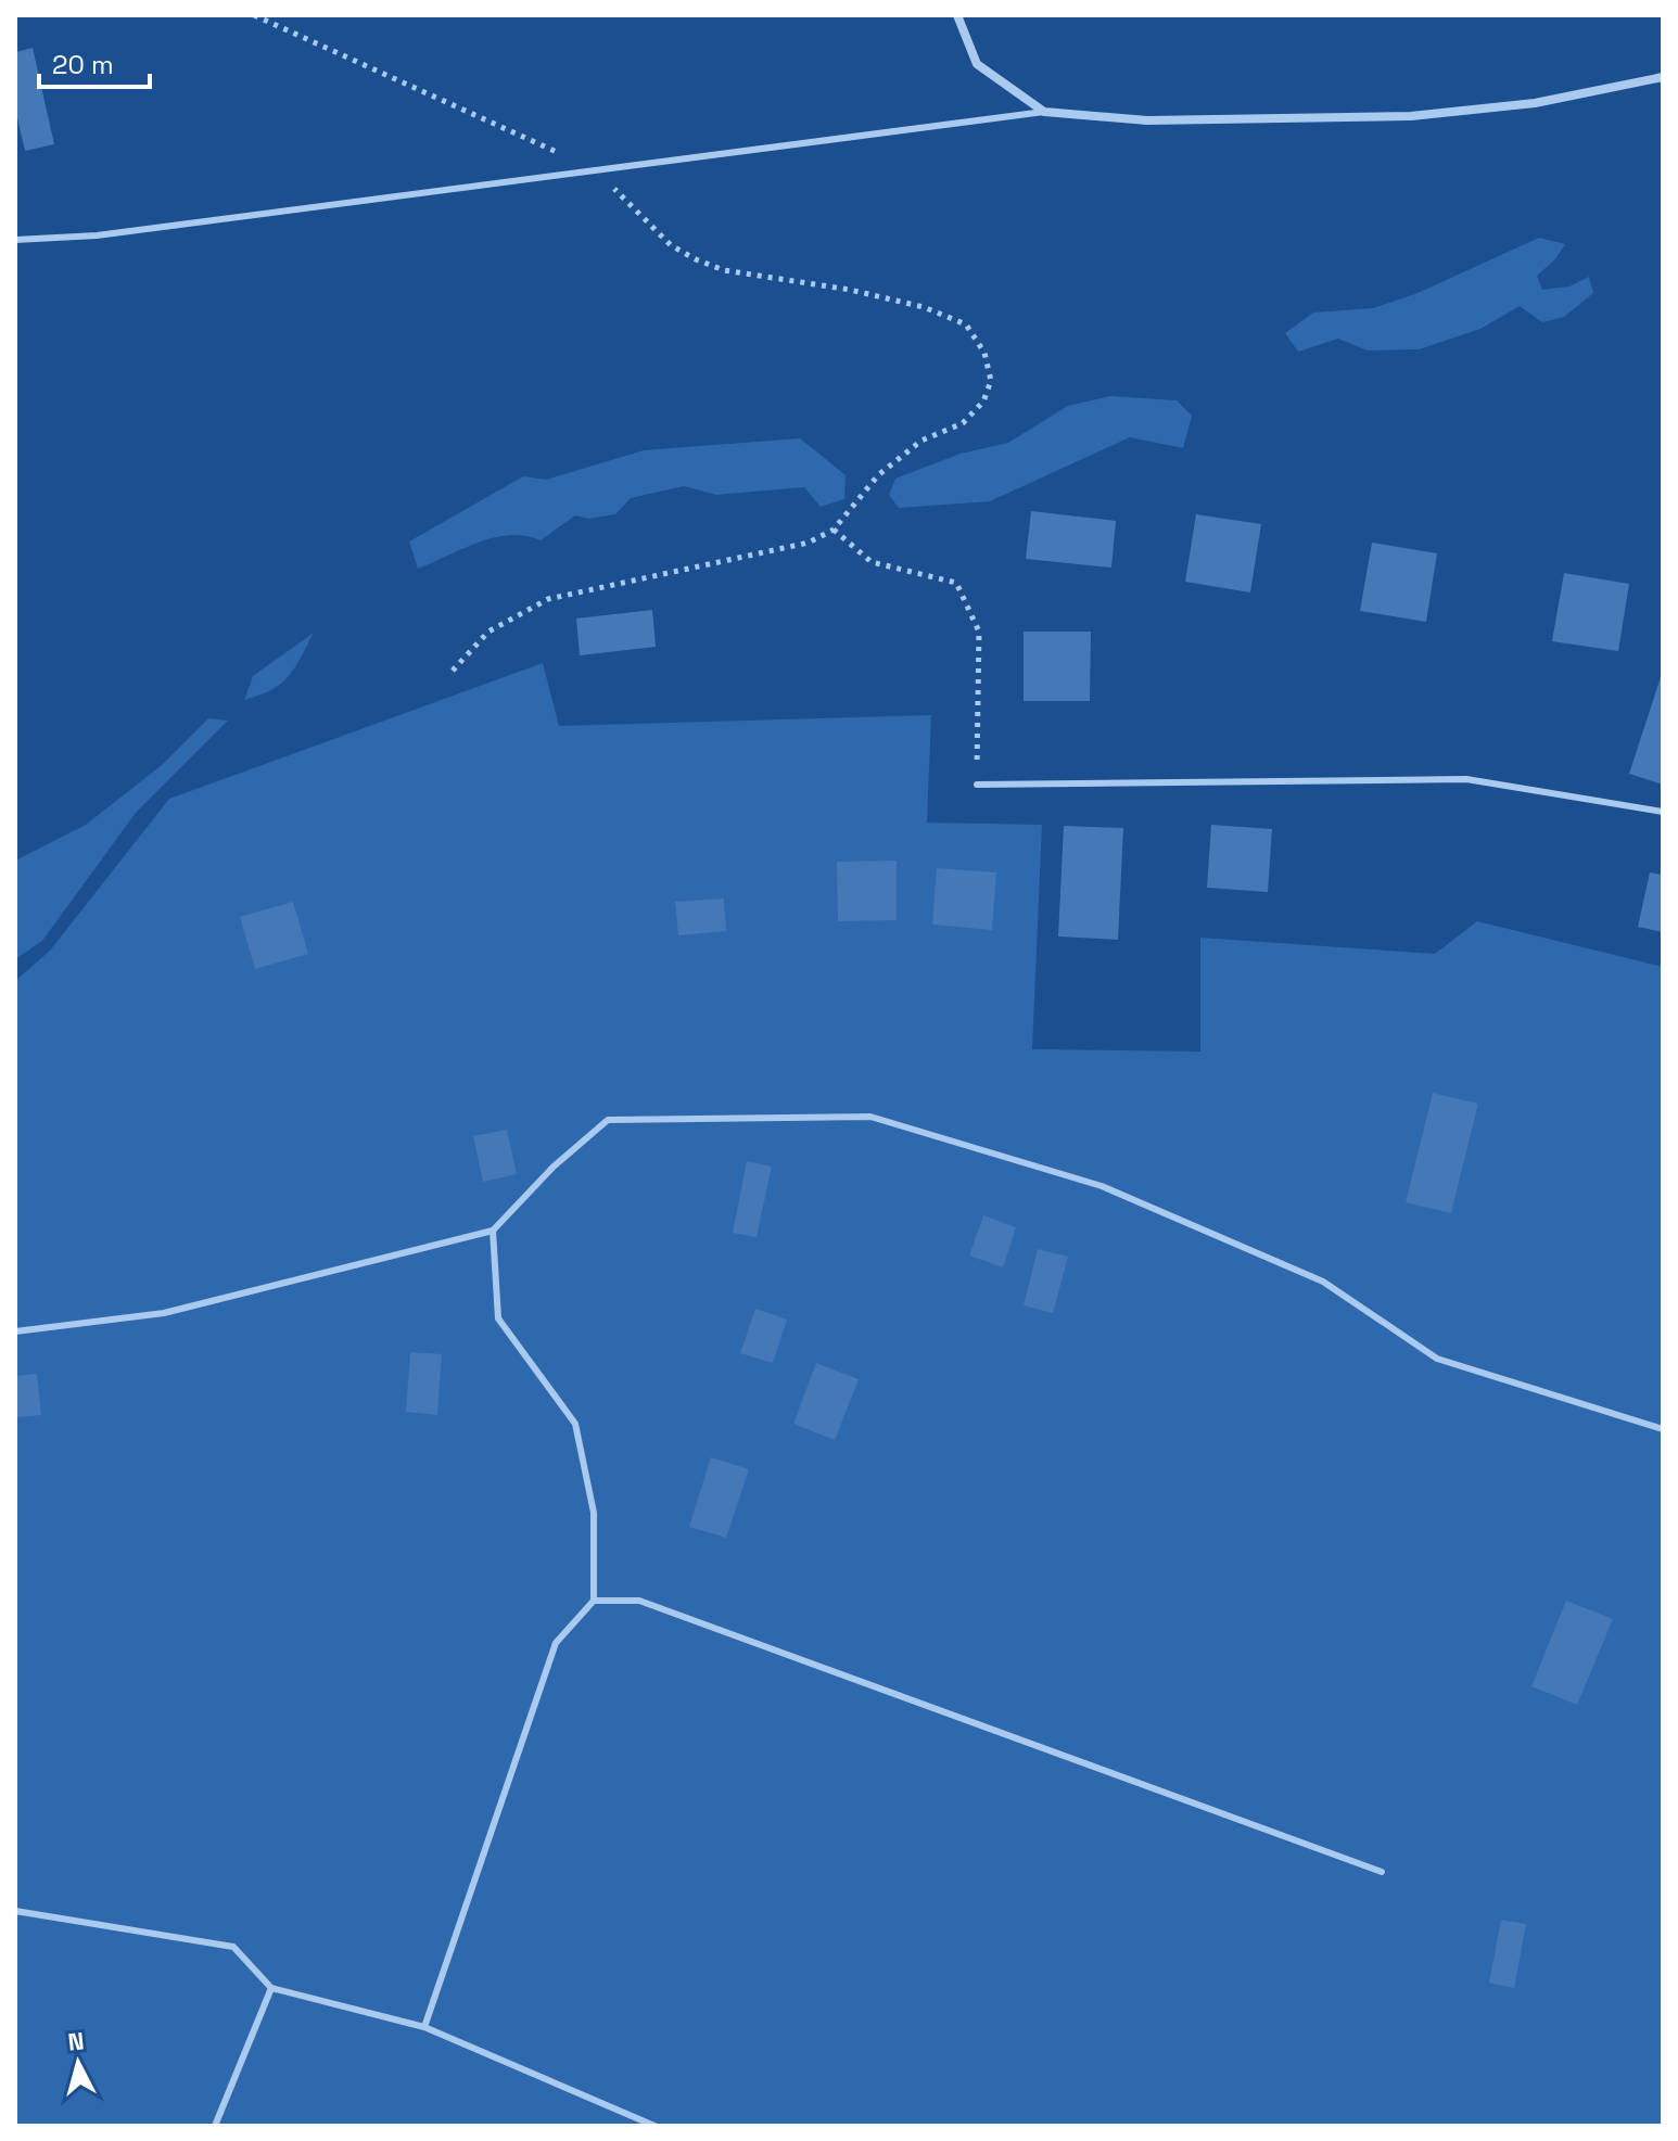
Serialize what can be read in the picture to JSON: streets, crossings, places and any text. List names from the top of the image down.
{
  "scale_bar": "20 m",
  "north": "top"
}
